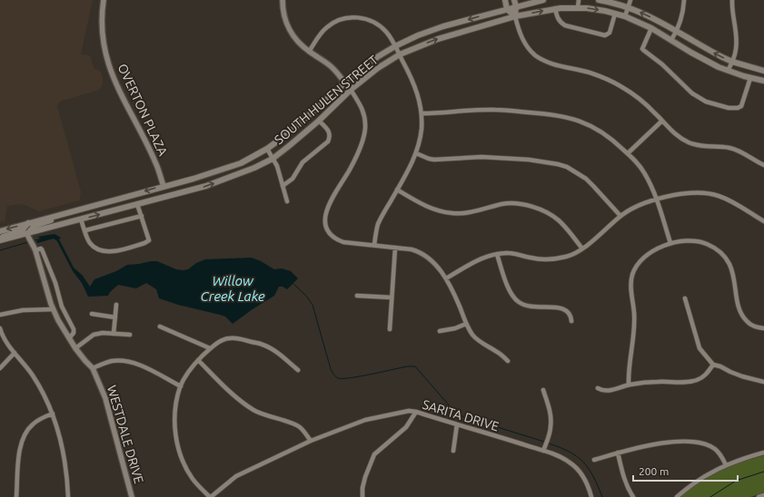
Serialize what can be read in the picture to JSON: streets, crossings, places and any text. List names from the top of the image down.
{
  "streets": {
    "main road": ["SOUTH HULEN STREET"],
    "street": ["OVERTON PLAZA", "SARITA DRIVE", "WESTDALE DRIVE"]
  },
  "crossings": [
    ["SOUTH HULEN STREET", "OVERTON PLAZA"],
    ["SOUTH HULEN STREET", "WESTDALE DRIVE"]
  ],
  "water": ["Willow Creek Lake"],
  "scale_bar": "200 m"
}
